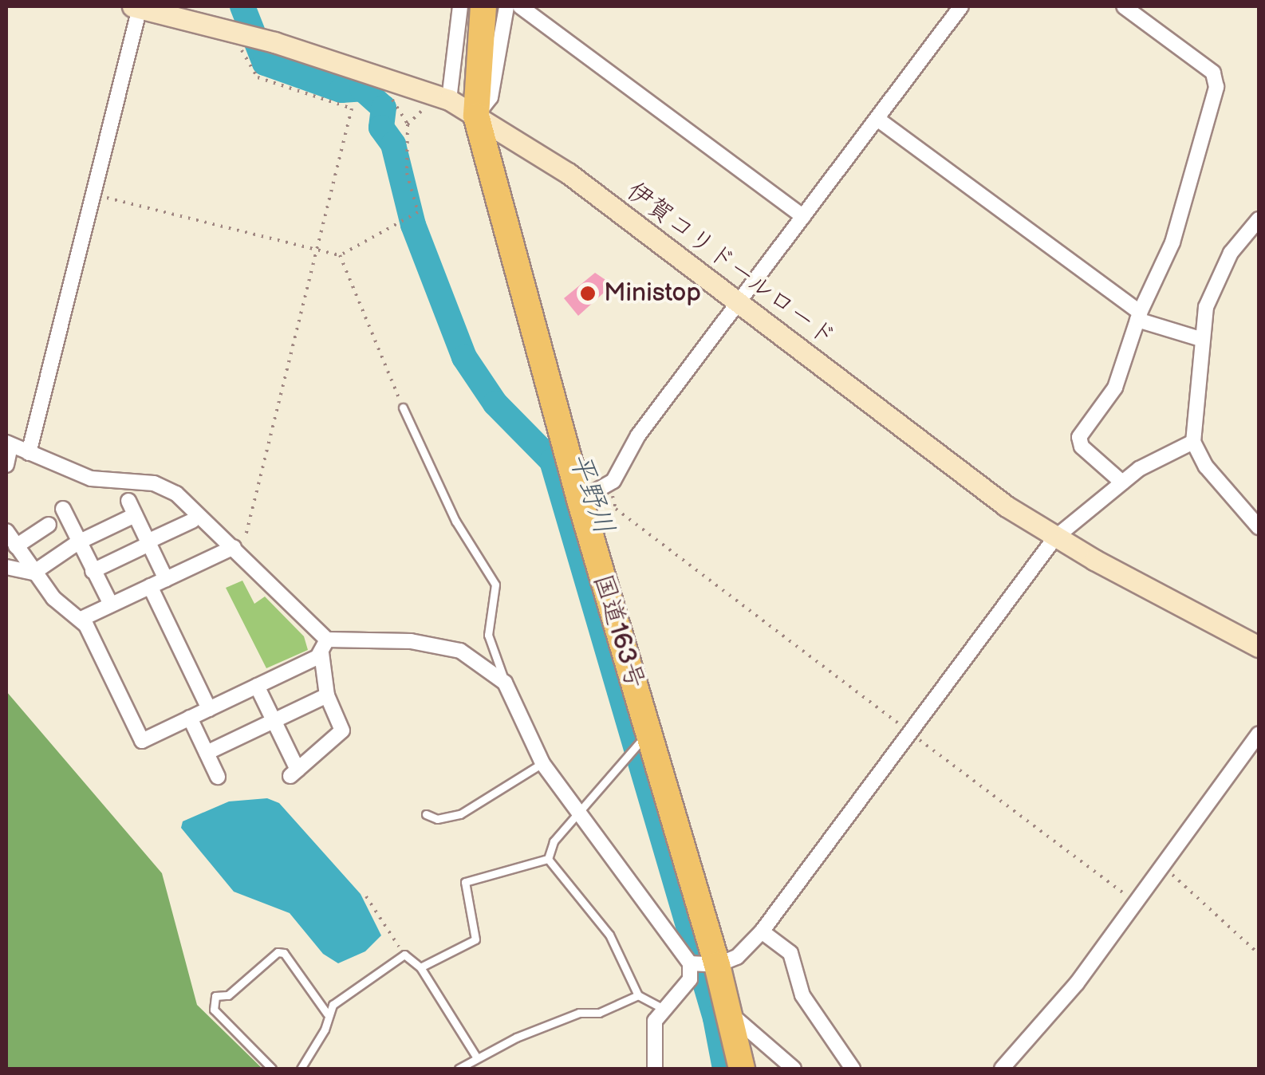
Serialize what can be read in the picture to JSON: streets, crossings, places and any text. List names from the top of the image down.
{
  "streets": {
    "highway": ["国道163号"],
    "street": ["伊賀コリドールロード"]
  },
  "crossings": [
    ["伊賀コリドールロード", "国道163号"]
  ],
  "water": ["平野川"],
  "places": ["Ministop"]
}
